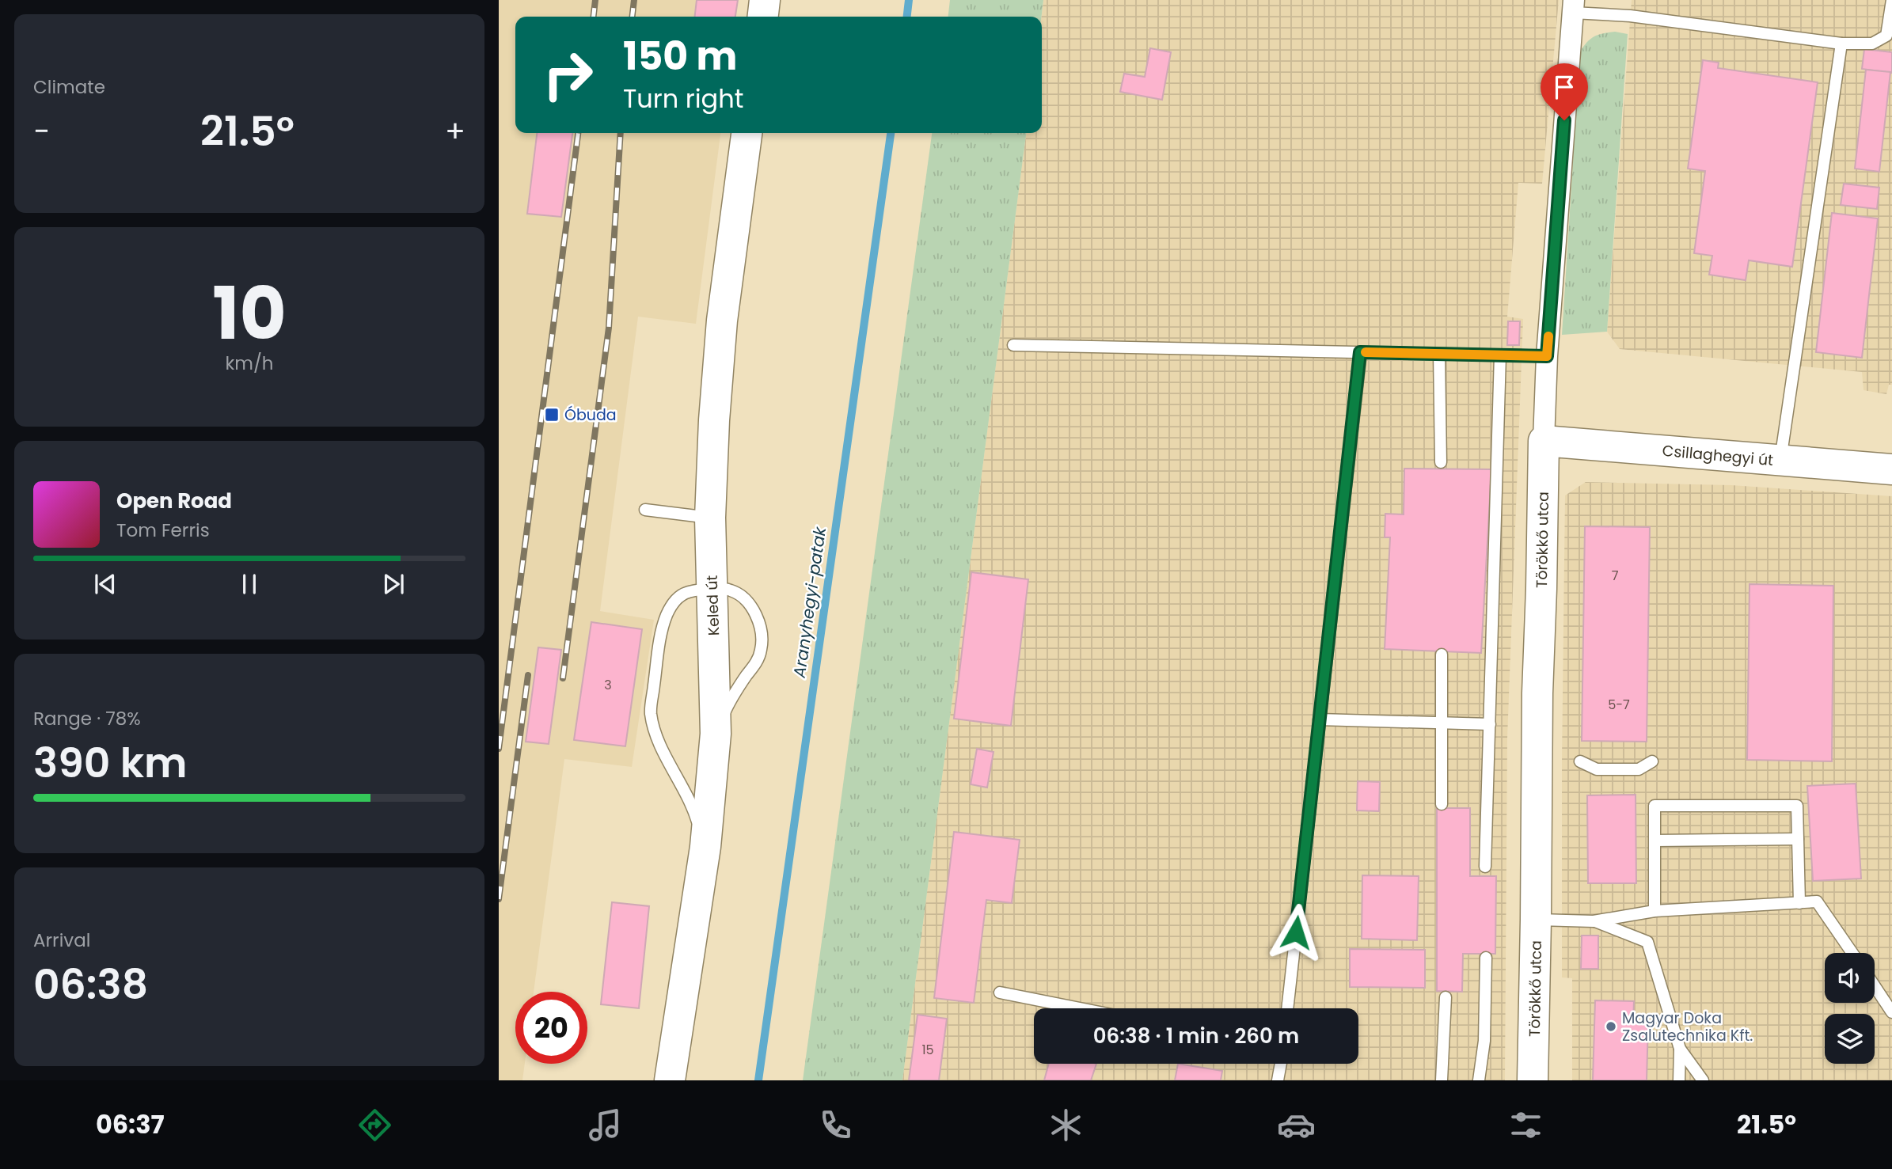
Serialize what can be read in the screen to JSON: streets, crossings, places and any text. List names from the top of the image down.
{
  "streets": {
    "street": ["Csillaghegyi út", "Törökkő utca", "Keled út"]
  },
  "crossings": [
    ["Csillaghegyi út", "Törökkő utca"]
  ],
  "water": ["Aranyhegyi-patak"],
  "places": {
    "transit": ["Óbuda"],
    "other": ["Magyar Doka Zsalutechnika Kft."]
  },
  "house_numbers": [
    "7",
    "3",
    "5-7",
    "15"
  ],
  "page": {
    "tile": [
      "Climate",
      ["10", "km/h"],
      ["Range · 78%", "390 km"],
      ["Arrival", "06:38"]
    ],
    "turn": ["150 m", "Turn right"],
    "heat": ["−", "21.5°", "+"],
    "song": ["Open Road", "Tom Ferris"],
    "limit": "20",
    "trip": "06:38 · 1 min · 260 m",
    "tabs": ["06:37", "21.5°"]
  }
}
